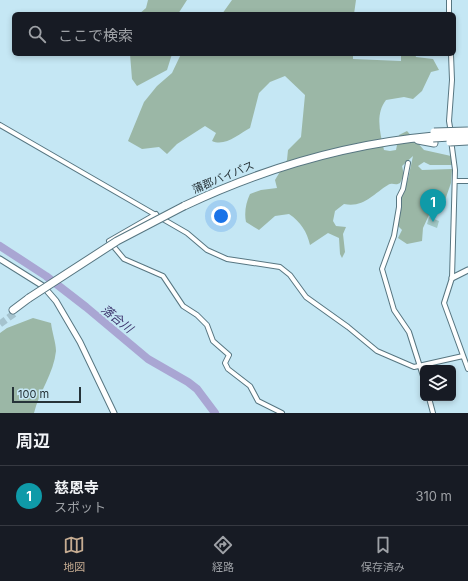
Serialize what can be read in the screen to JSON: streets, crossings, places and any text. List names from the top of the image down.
{
  "streets": {
    "highway": ["蒲郡バイパス"]
  },
  "water": ["落合川"],
  "scale_bar": "100 m",
  "page": {
    "search": "ここで検索",
    "pins": "1",
    "scale": "100 m",
    "heading": "周辺",
    "list": [
      {
        "mark": "1",
        "name": "慈恩寺",
        "note": "スポット",
        "value": "310 m"
      }
    ],
    "nav": ["地図", "経路", "保存済み"]
  }
}
